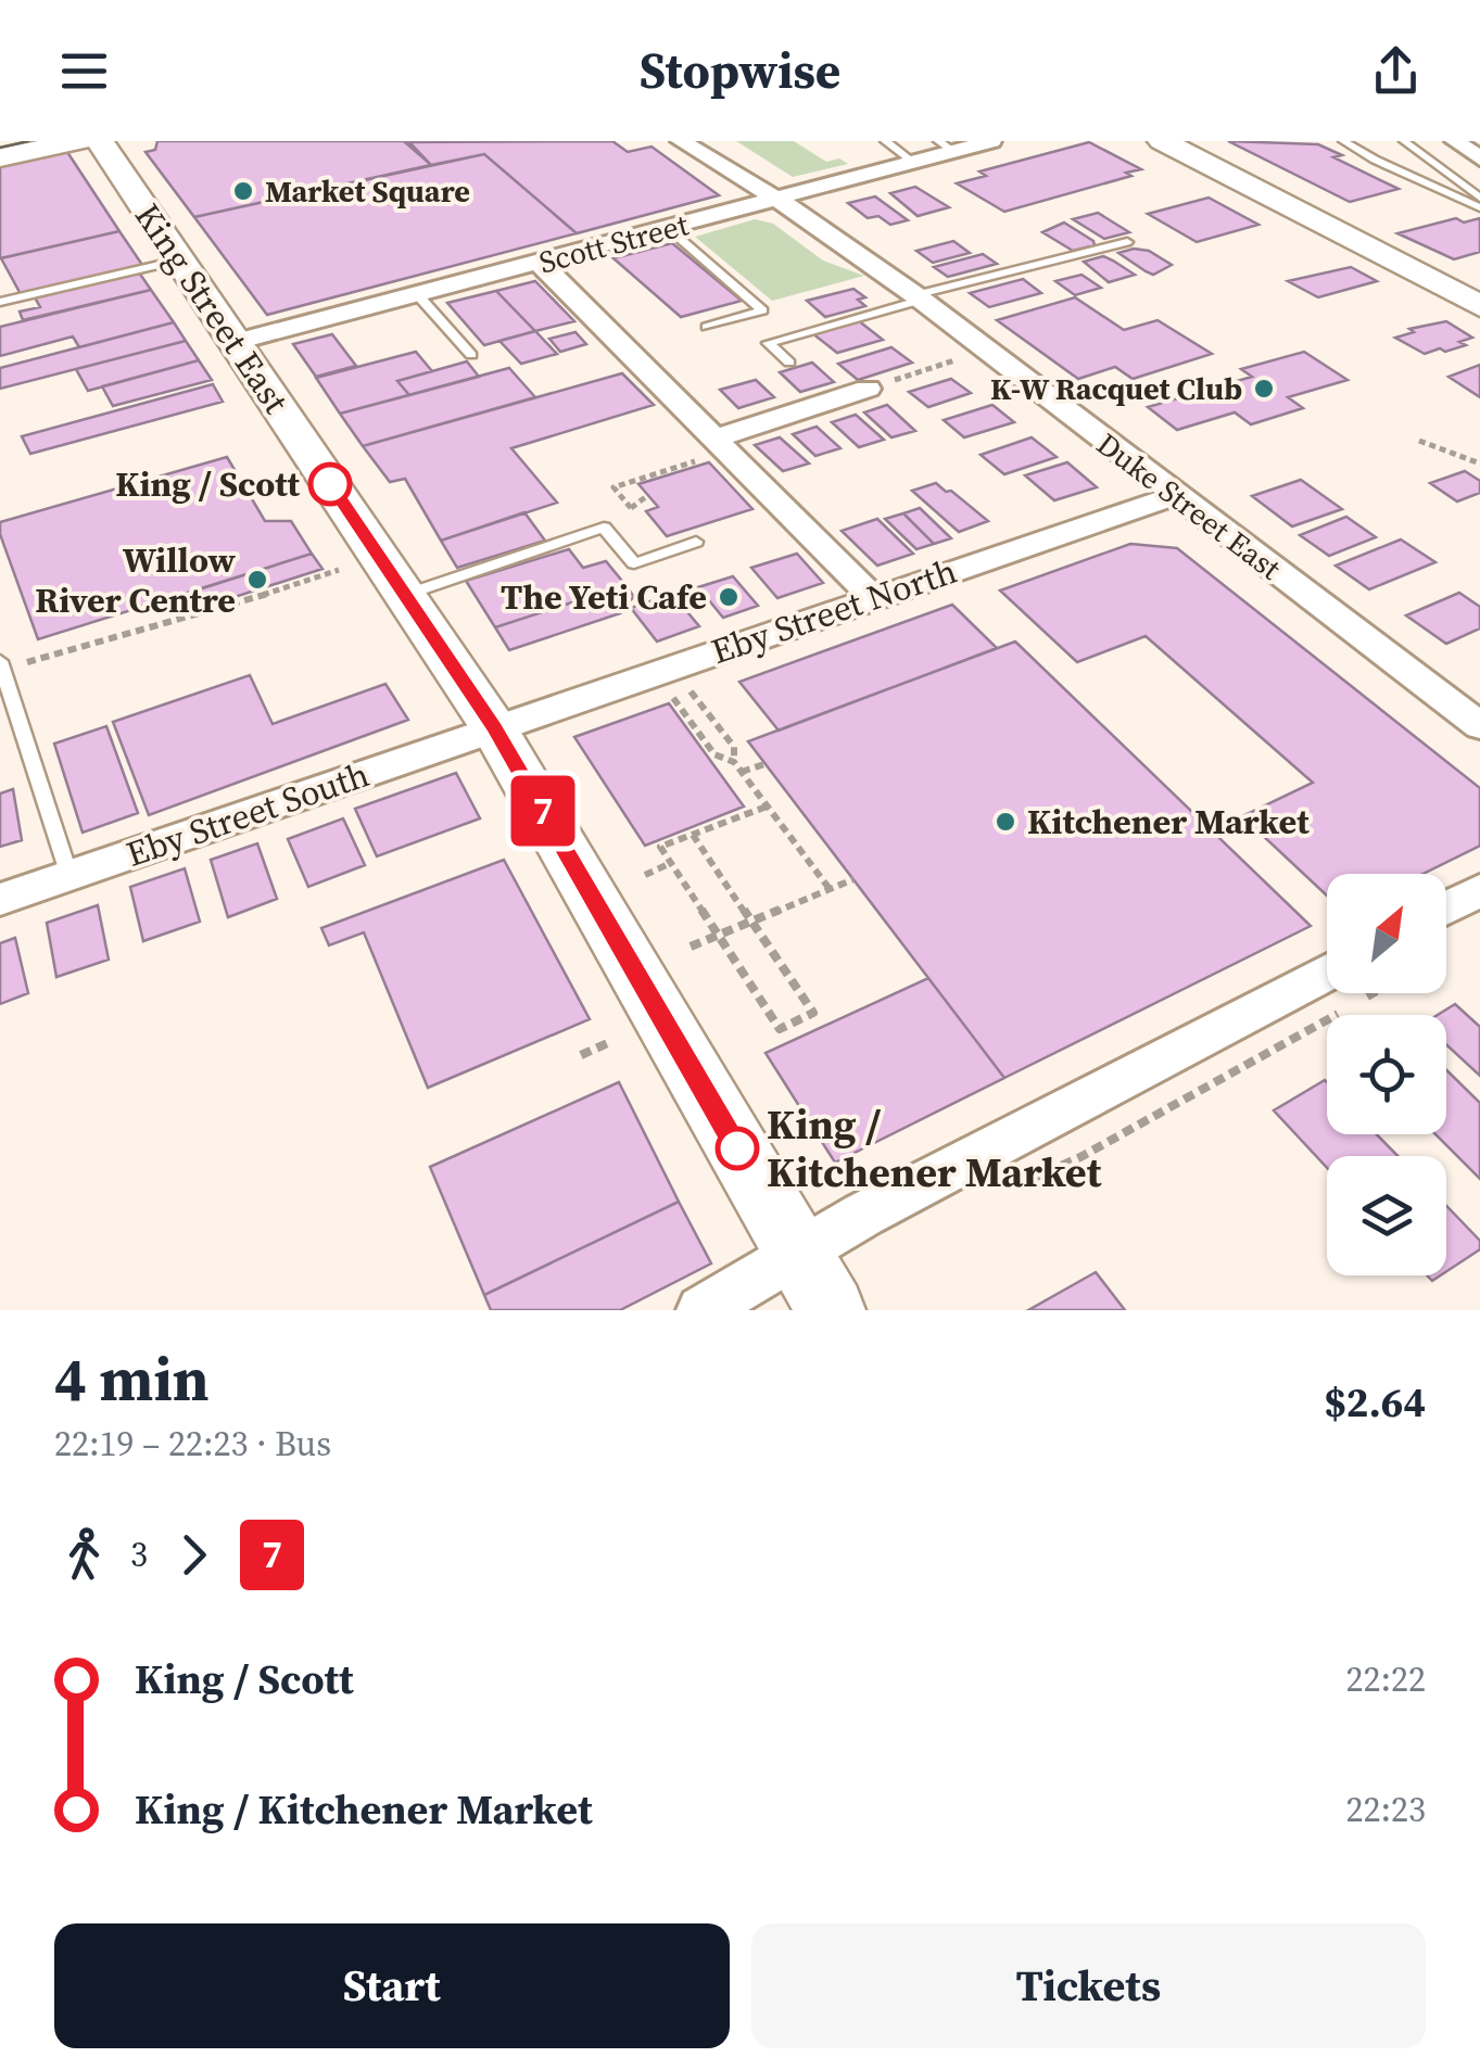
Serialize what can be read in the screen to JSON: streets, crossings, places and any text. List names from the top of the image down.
{
  "streets": {
    "main road": ["King Street East"],
    "street": [
      "Scott Street",
      "Duke Street East",
      "Eby Street North",
      "Eby Street South"
    ]
  },
  "crossings": [
    ["Scott Street", "King Street East"],
    ["Scott Street", "Duke Street East"],
    ["King Street East", "Eby Street North"],
    ["King Street East", "Eby Street South"],
    ["Duke Street East", "Eby Street North"],
    ["Eby Street North", "Eby Street South"]
  ],
  "places": [
    "Market Square",
    "K-W Racquet Club",
    "King / Scott",
    "Willow River Centre",
    "The Yeti Cafe",
    "Kitchener Market",
    "King / Kitchener Market"
  ],
  "lines": ["bus line 7"],
  "north": "top right",
  "page": {
    "header": "Stopwise",
    "on_map": "7",
    "heading": ["4 min", "22:19 – 22:23 · Bus", "$2.64"],
    "legs": ["3", "7"],
    "list": [
      {
        "name": "King / Scott",
        "value": "22:22"
      },
      {
        "name": "King / Kitchener Market",
        "value": "22:23"
      }
    ],
    "buttons": ["Start", "Tickets"]
  }
}
